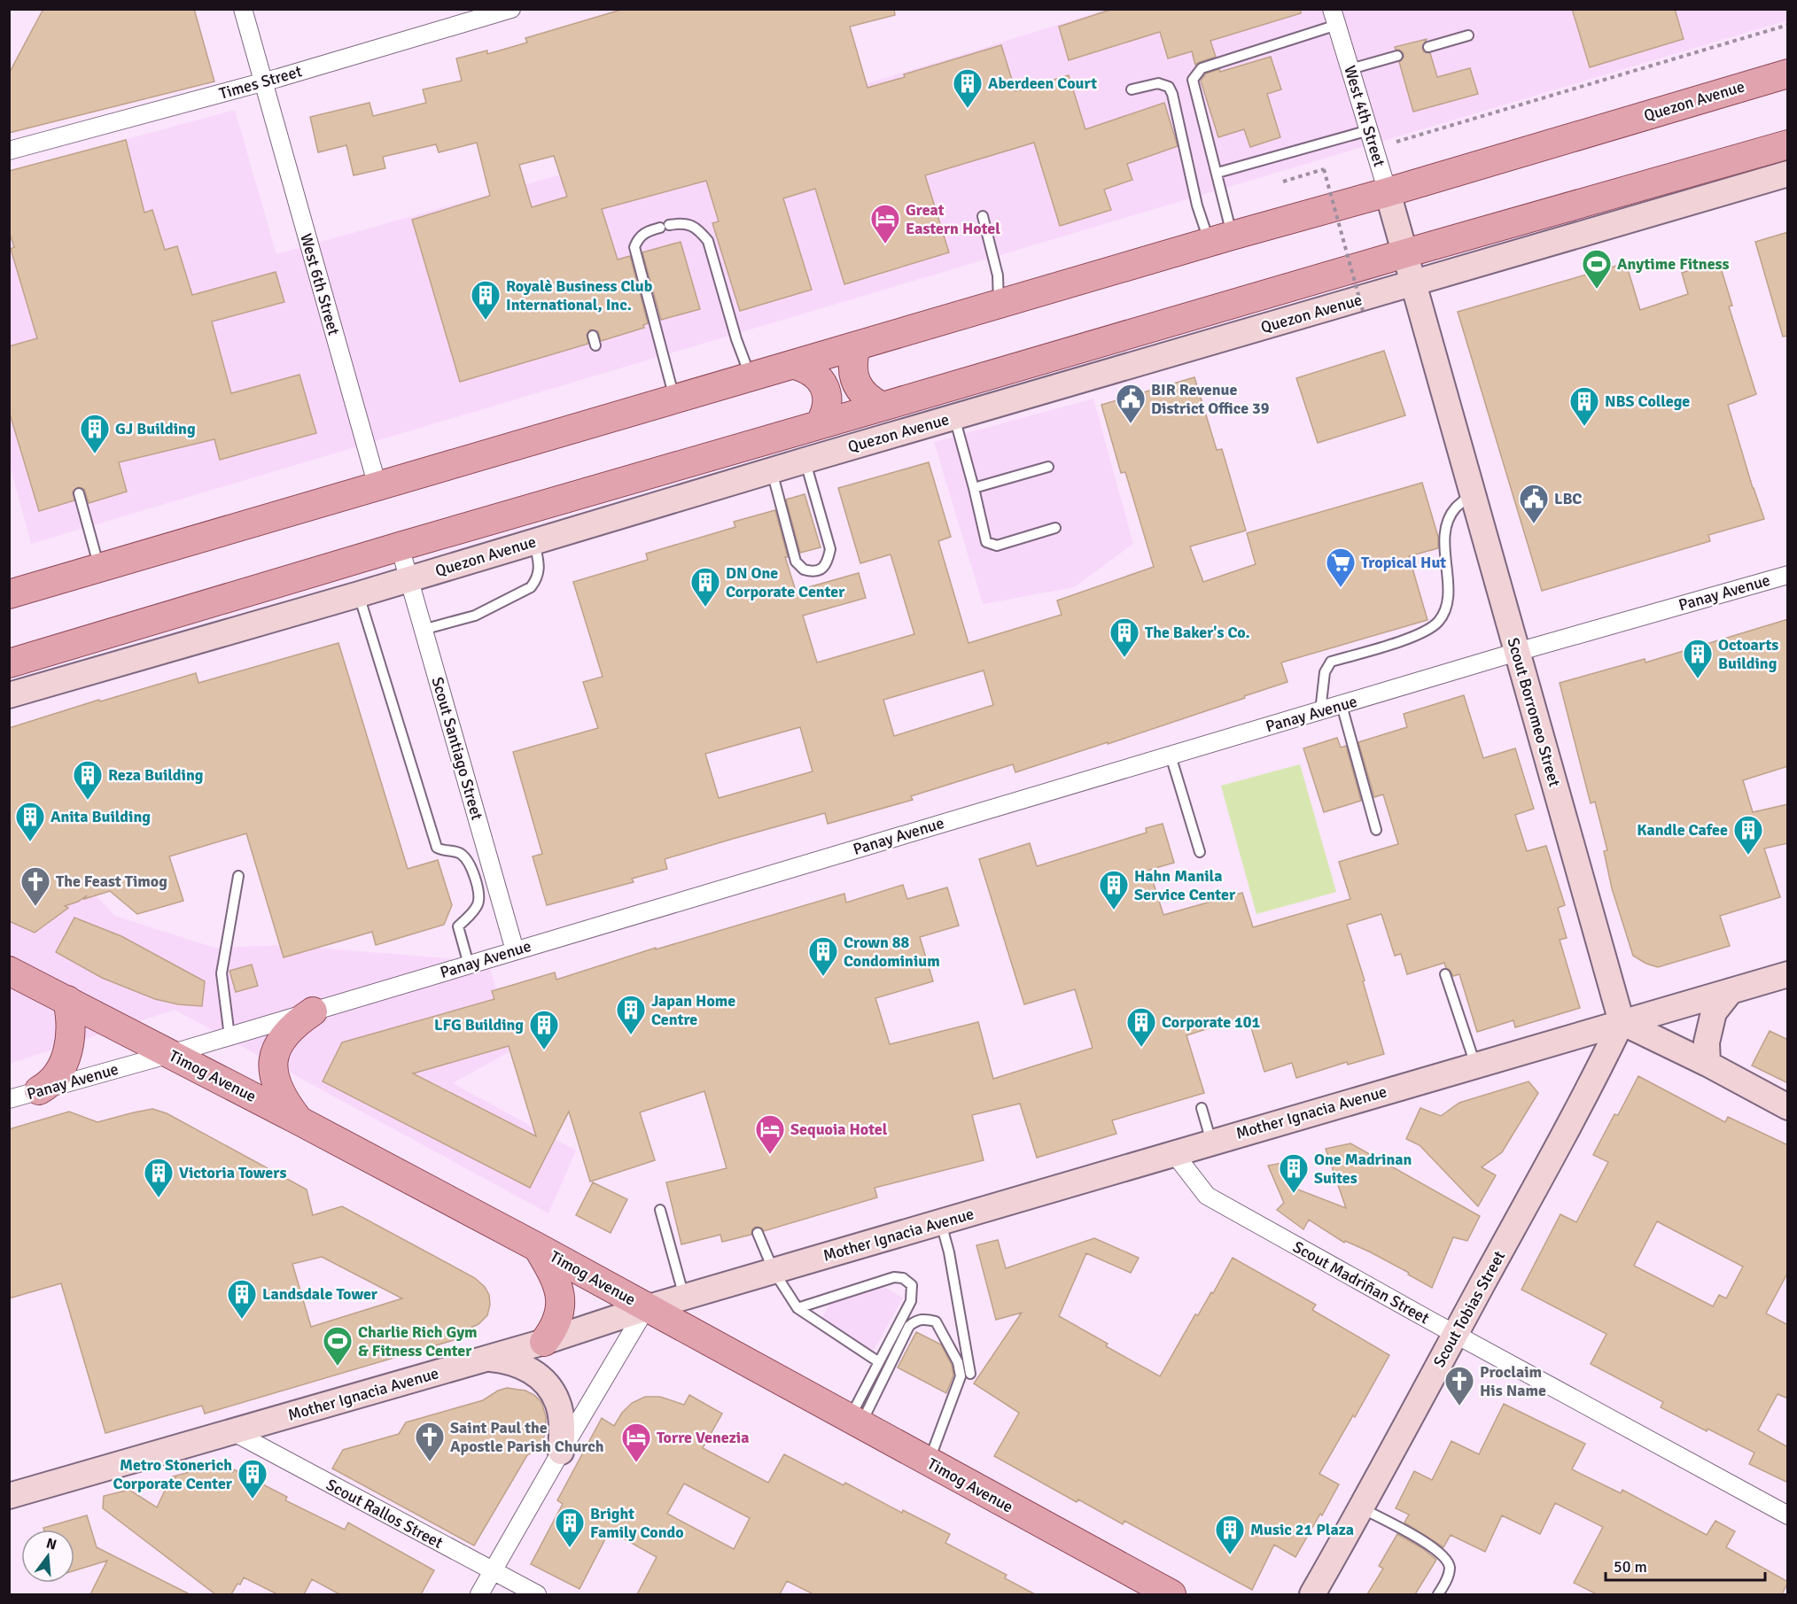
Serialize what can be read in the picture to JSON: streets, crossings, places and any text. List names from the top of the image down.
{
  "streets": {
    "main road": ["Quezon Avenue", "Timog Avenue"],
    "street": [
      "Times Street",
      "West 4th Street",
      "West 6th Street",
      "Panay Avenue",
      "Scout Borromeo Street",
      "Scout Santiago Street",
      "Mother Ignacia Avenue",
      "Scout Madriñan Street",
      "Scout Tobias Street",
      "Scout Rallos Street"
    ]
  },
  "crossings": [
    ["Times Street", "West 6th Street"],
    ["Quezon Avenue", "West 4th Street"],
    ["Quezon Avenue", "West 6th Street"],
    ["Quezon Avenue", "Scout Borromeo Street"],
    ["Quezon Avenue", "Scout Santiago Street"],
    ["West 4th Street", "Scout Borromeo Street"],
    ["Panay Avenue", "Scout Borromeo Street"],
    ["Panay Avenue", "Scout Santiago Street"],
    ["Panay Avenue", "Timog Avenue"],
    ["Scout Borromeo Street", "Mother Ignacia Avenue"],
    ["Scout Borromeo Street", "Scout Tobias Street"],
    ["Timog Avenue", "Mother Ignacia Avenue"],
    ["Mother Ignacia Avenue", "Scout Madriñan Street"],
    ["Mother Ignacia Avenue", "Scout Tobias Street"],
    ["Mother Ignacia Avenue", "Scout Rallos Street"],
    ["Scout Madriñan Street", "Scout Tobias Street"]
  ],
  "places": {
    "building": [
      "Aberdeen Court",
      "Royalè Business Club International, Inc.",
      "NBS College",
      "GJ Building",
      "DN One Corporate Center",
      "The Baker's Co.",
      "Octoarts Building",
      "Reza Building",
      "Anita Building",
      "Kandle Cafee",
      "Hahn Manila Service Center",
      "Crown 88 Condominium",
      "Japan Home Centre",
      "Corporate 101",
      "LFG Building",
      "One Madrinan Suites",
      "Victoria Towers",
      "Landsdale Tower",
      "Metro Stonerich Corporate Center",
      "Bright Family Condo",
      "Music 21 Plaza"
    ],
    "hotel": ["Great Eastern Hotel", "Sequoia Hotel", "Torre Venezia"],
    "sports": ["Anytime Fitness", "Charlie Rich Gym & Fitness Center"],
    "public building": ["BIR Revenue District Office 39", "LBC"],
    "supermarket": ["Tropical Hut"],
    "church": ["The Feast Timog", "Proclaim His Name", "Saint Paul the Apostle Parish Church"]
  },
  "scale_bar": "50 m",
  "north": "top"
}
